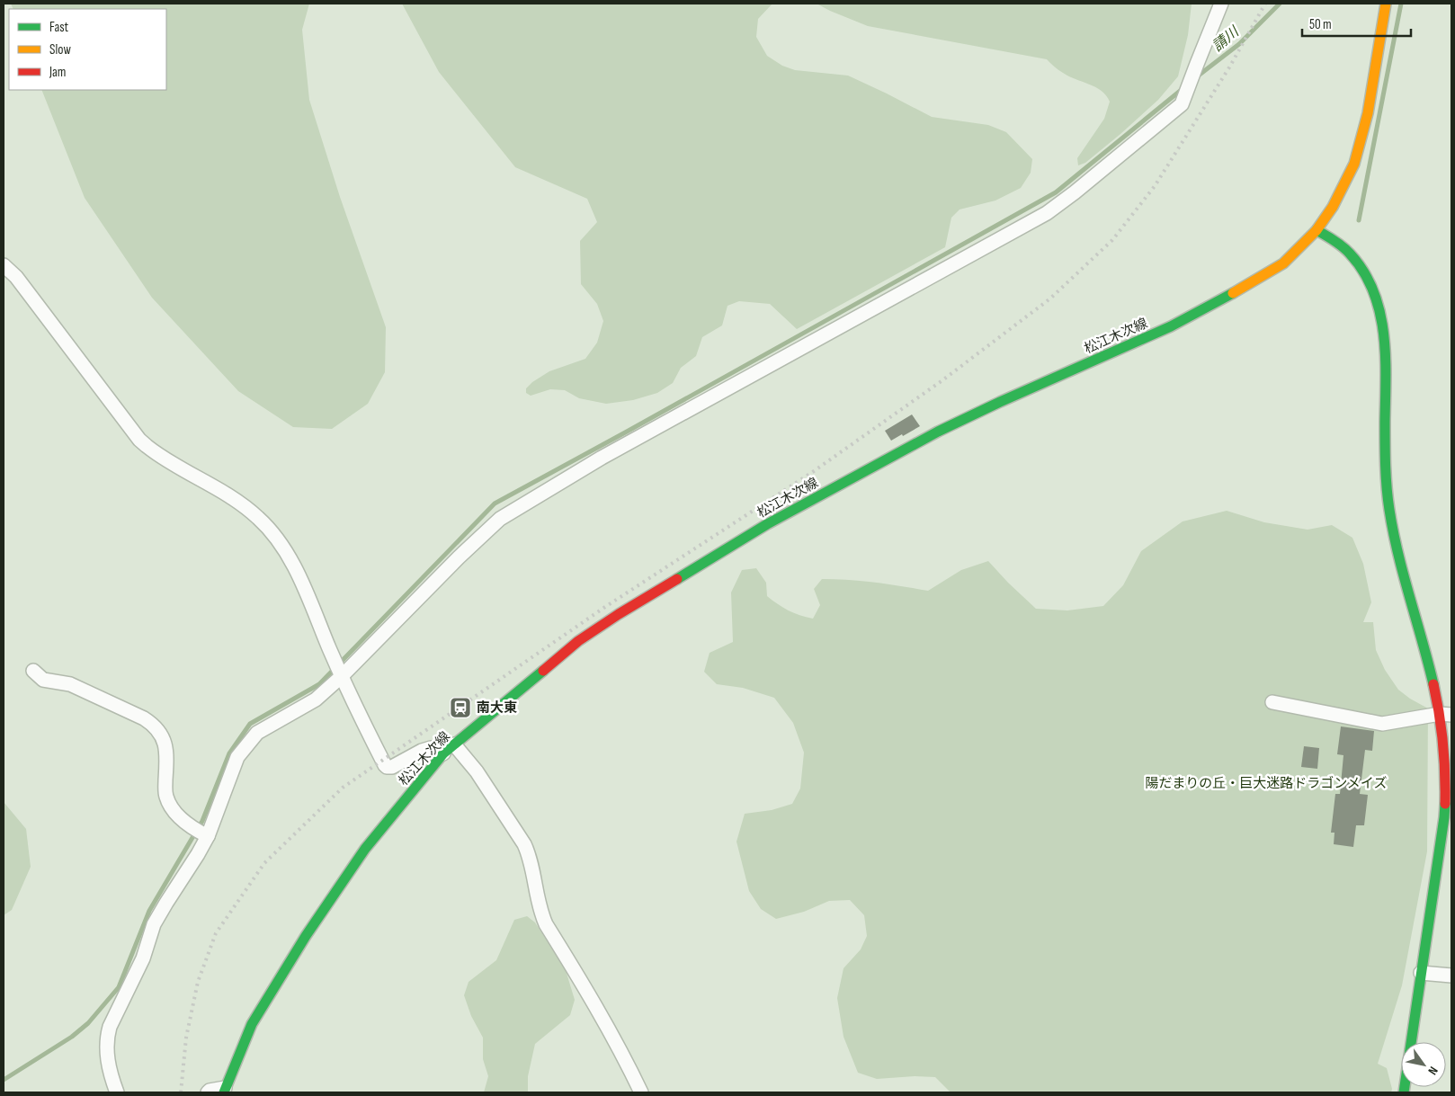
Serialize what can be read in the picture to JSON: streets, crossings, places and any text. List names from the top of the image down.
{
  "streets": {
    "main road": ["松江木次線"]
  },
  "water": ["請川"],
  "parks": ["陽だまりの丘・巨大迷路ドラゴンメイズ"],
  "places": {
    "station": ["南大東"]
  },
  "legend": ["Fast", "Slow", "Jam"],
  "scale_bar": "50 m",
  "north": "bottom right"
}
